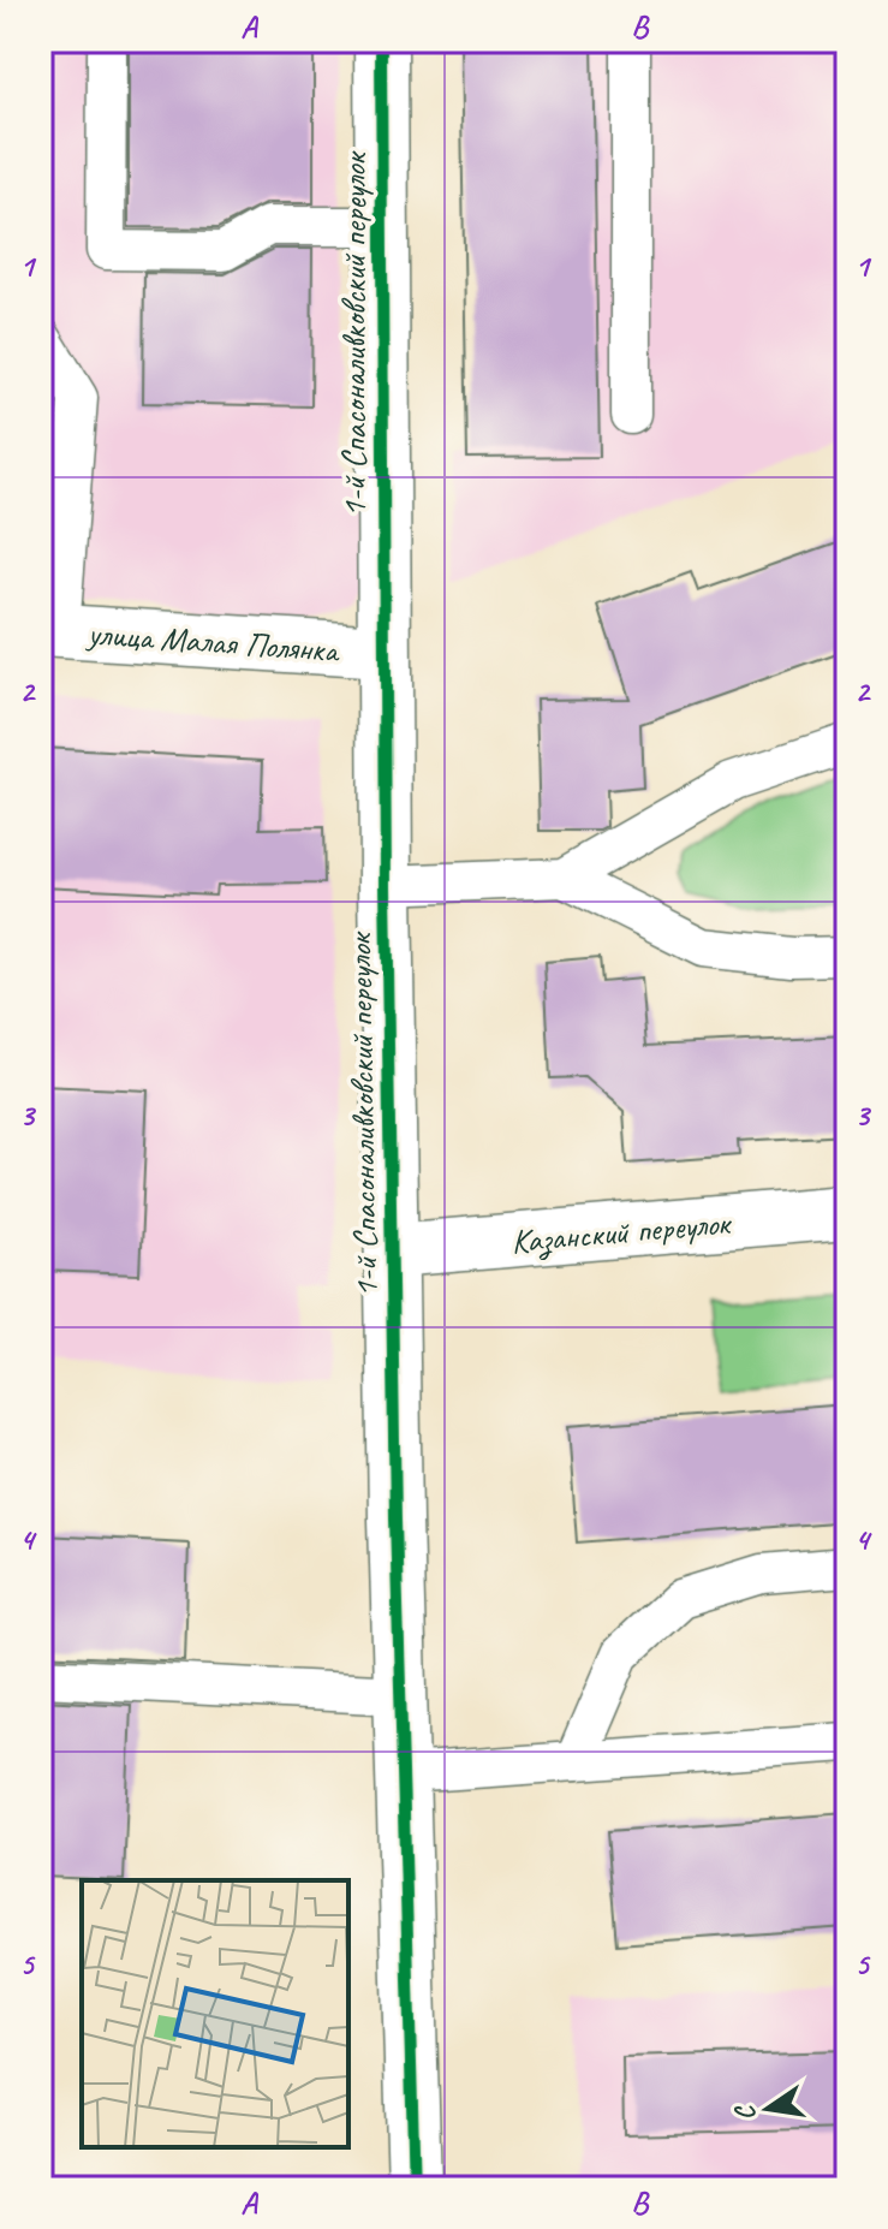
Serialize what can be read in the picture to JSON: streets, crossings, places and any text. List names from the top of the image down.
{
  "streets": {
    "street": ["1-й Спасоналивковский переулок", "улица Малая Полянка", "Казанский переулок"]
  },
  "crossings": [
    ["1-й Спасоналивковский переулок", "улица Малая Полянка"],
    ["1-й Спасоналивковский переулок", "Казанский переулок"]
  ],
  "north": "left",
  "grid": {
    "columns": ["A", "B"],
    "rows": [
      "1",
      "2",
      "3",
      "4",
      "5"
    ]
  }
}
